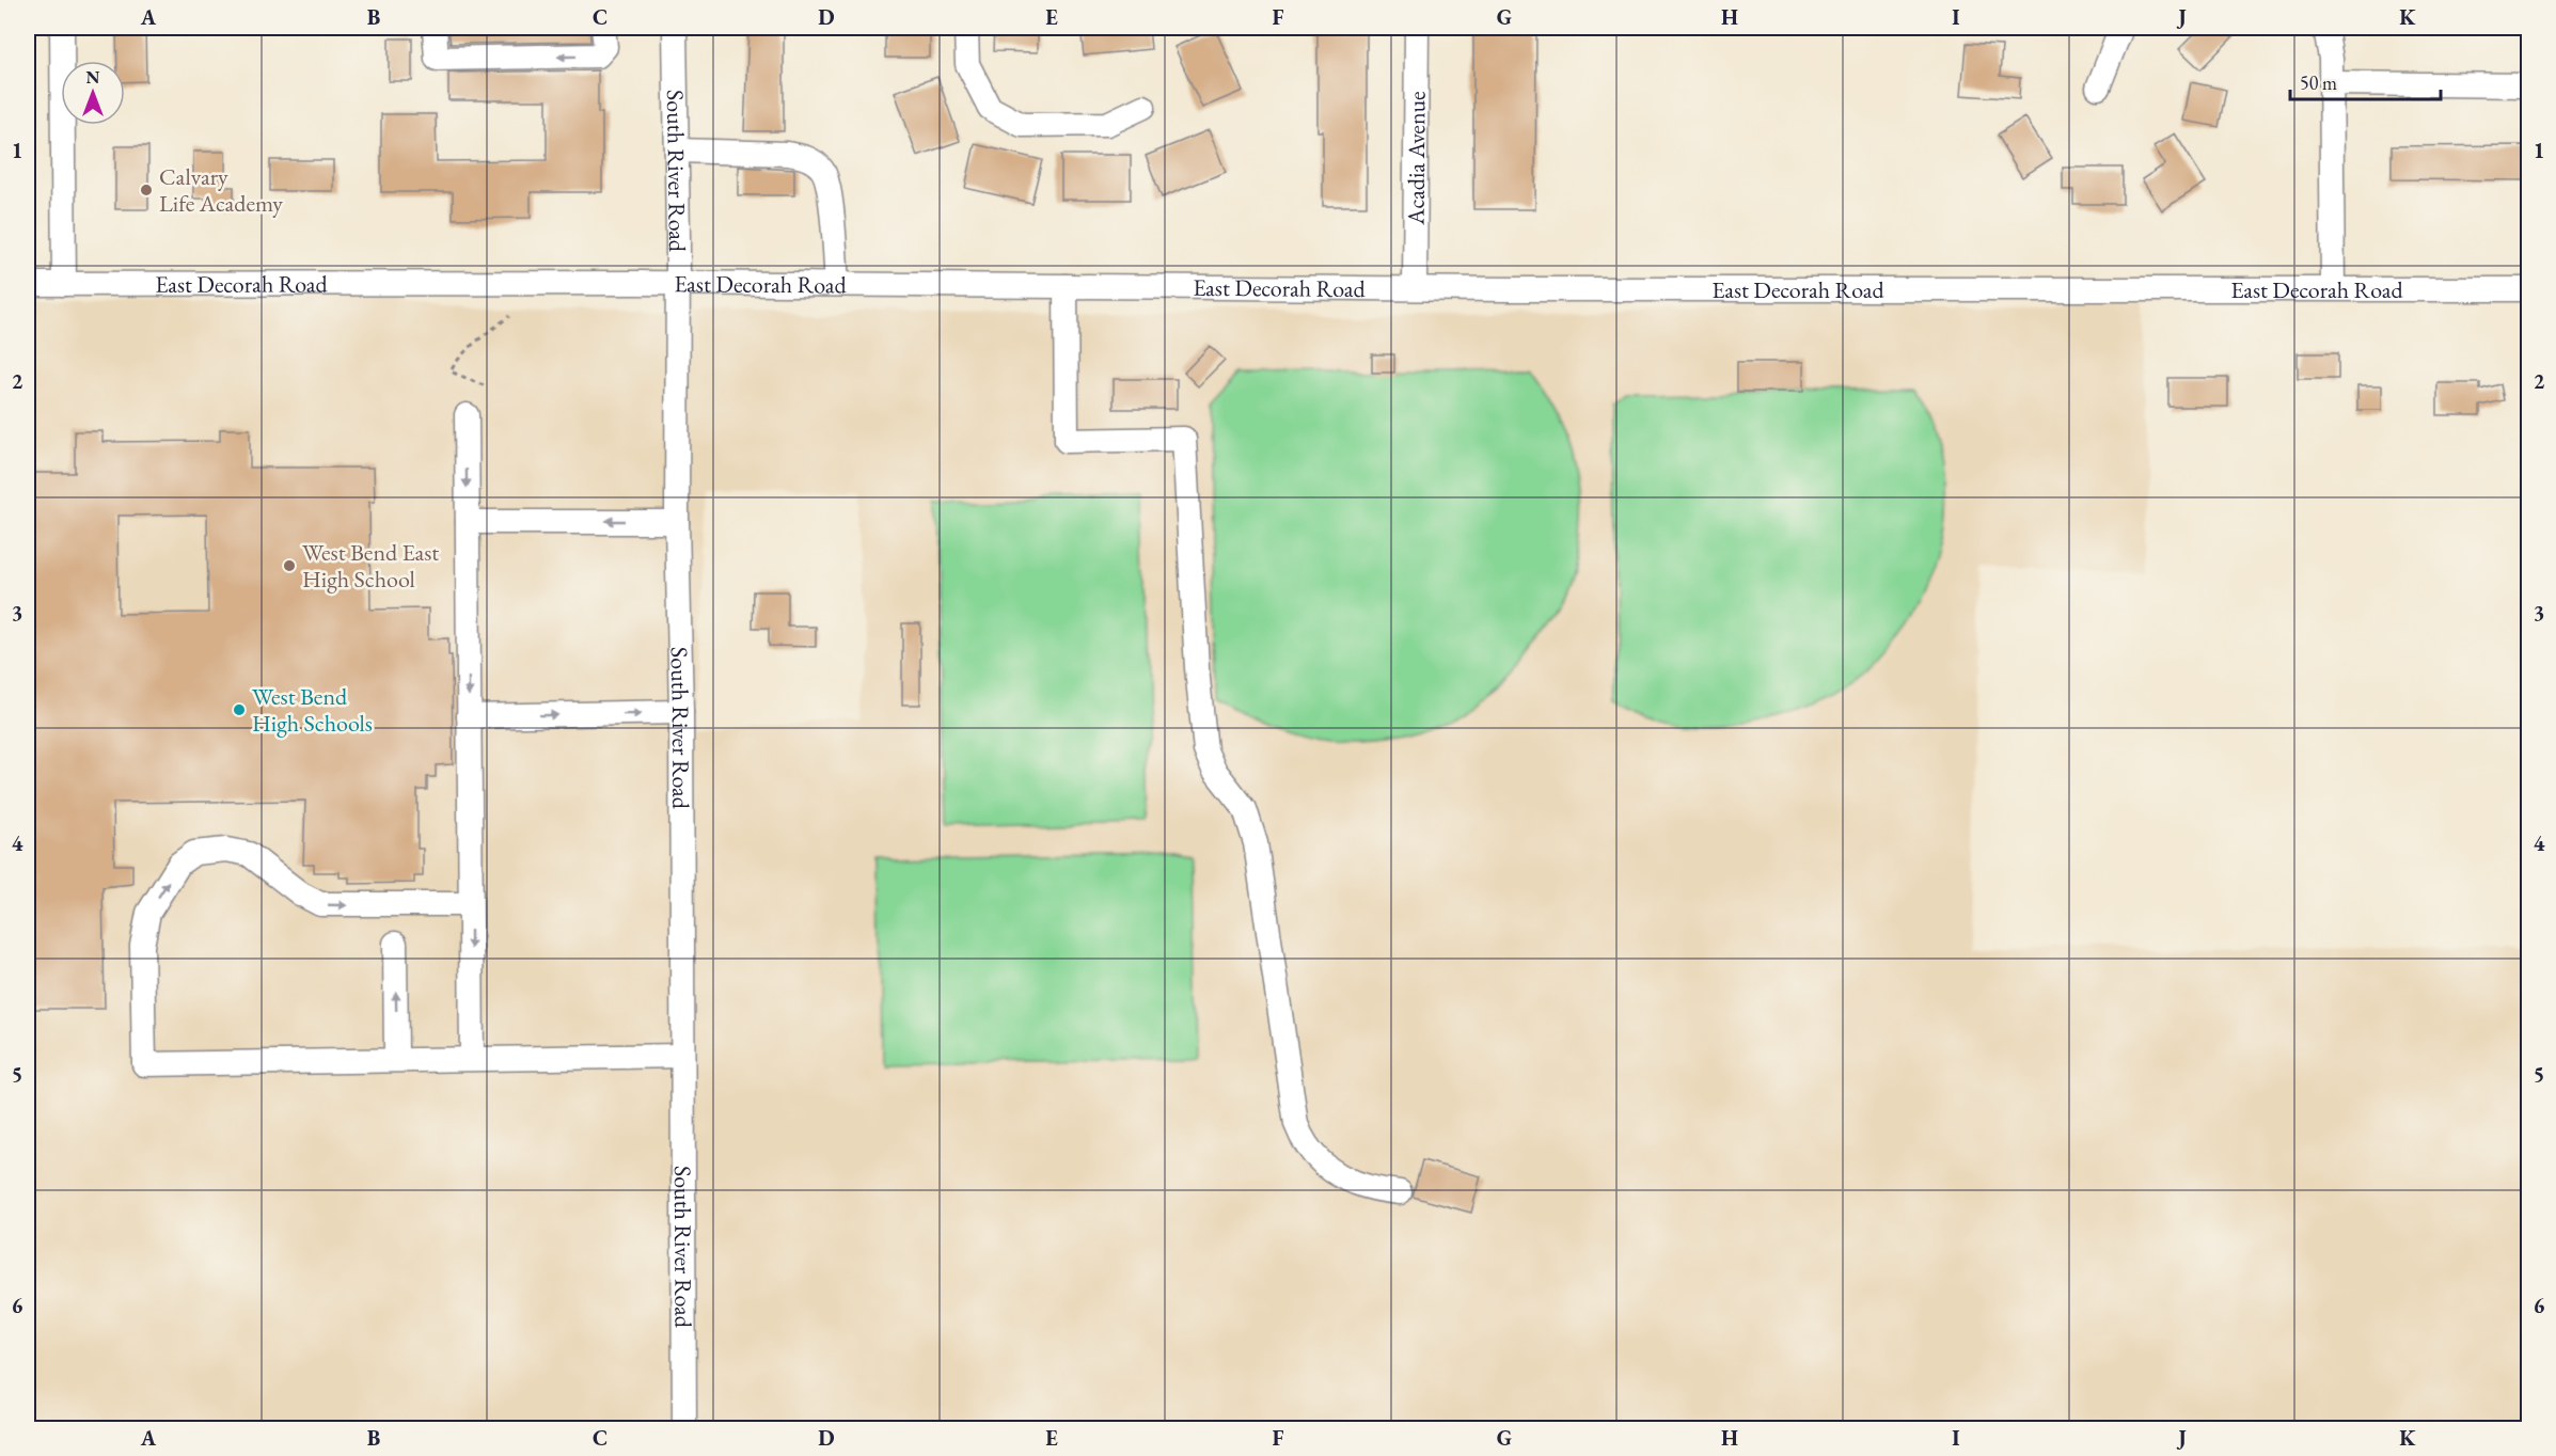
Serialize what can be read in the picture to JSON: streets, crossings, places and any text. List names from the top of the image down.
{
  "streets": {
    "street": ["Acadia Avenue", "South River Road", "East Decorah Road"]
  },
  "crossings": [
    ["Acadia Avenue", "East Decorah Road"],
    ["South River Road", "East Decorah Road"]
  ],
  "places": ["Calvary Life Academy", "West Bend East High School", "West Bend High Schools"],
  "scale_bar": "50 m",
  "north": "top",
  "grid": {
    "columns": [
      "A",
      "B",
      "C",
      "D",
      "E",
      "F",
      "G",
      "H",
      "I",
      "J",
      "K"
    ],
    "rows": [
      "1",
      "2",
      "3",
      "4",
      "5",
      "6"
    ]
  }
}
